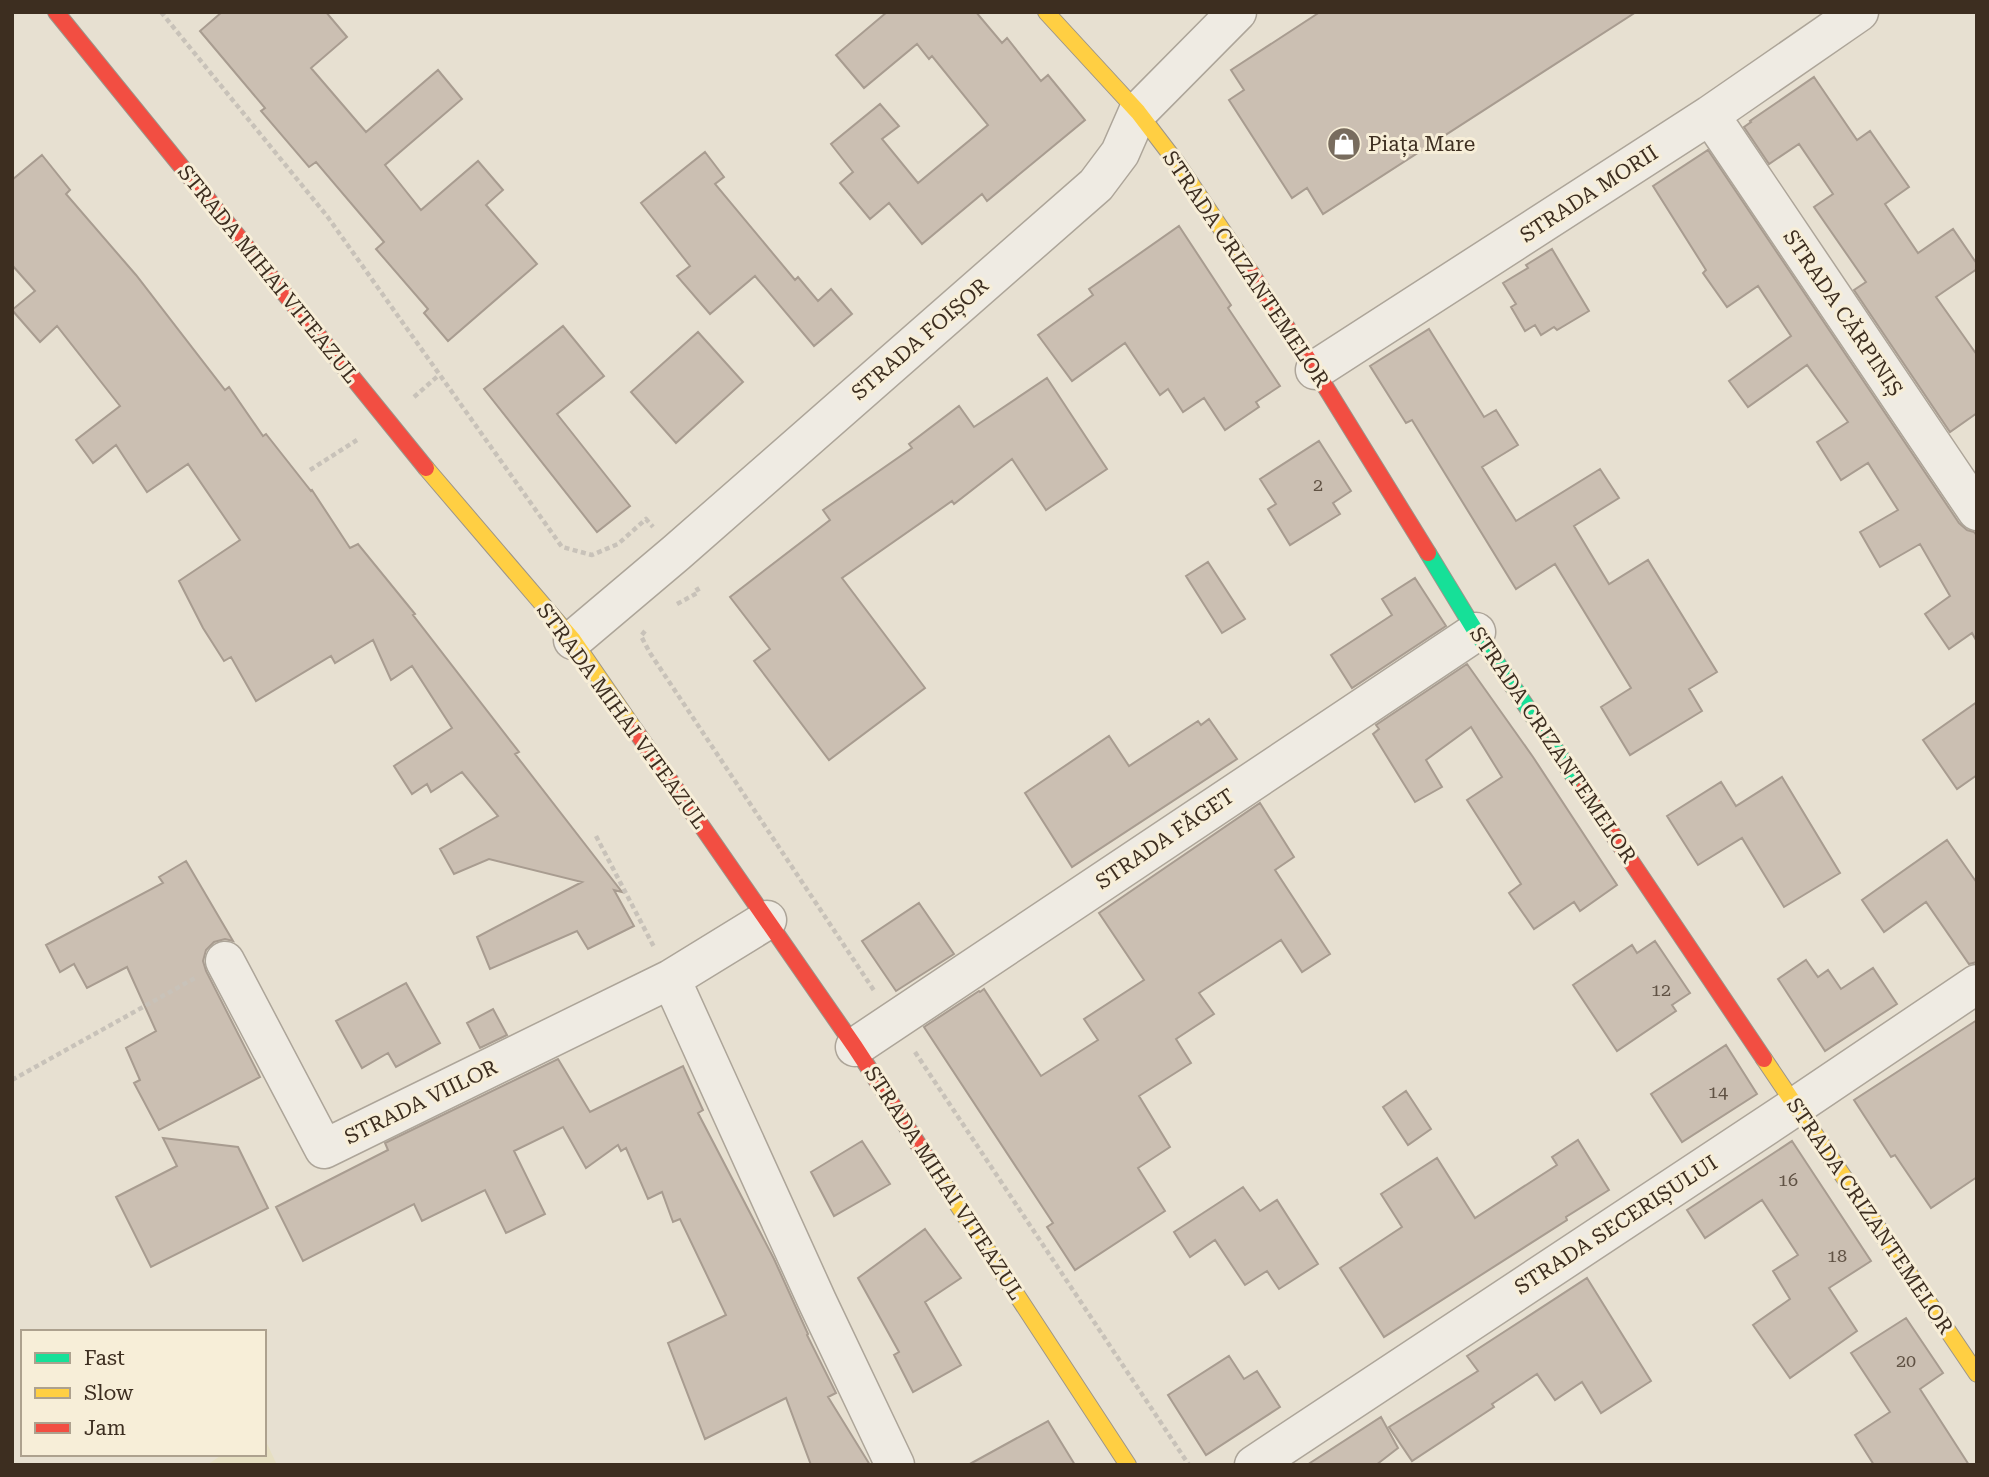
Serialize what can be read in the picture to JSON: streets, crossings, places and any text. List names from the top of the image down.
{
  "streets": {
    "main road": ["STRADA CRIZANTEMELOR", "STRADA MIHAI VITEAZUL"],
    "street": [
      "STRADA MORII",
      "STRADA CĂRPINIȘ",
      "STRADA FOIȘOR",
      "STRADA FĂGET",
      "STRADA VIILOR",
      "STRADA SECERIȘULUI"
    ]
  },
  "crossings": [
    ["STRADA MORII", "STRADA CRIZANTEMELOR"],
    ["STRADA MORII", "STRADA CĂRPINIȘ"],
    ["STRADA CRIZANTEMELOR", "STRADA FOIȘOR"],
    ["STRADA CRIZANTEMELOR", "STRADA FĂGET"],
    ["STRADA CRIZANTEMELOR", "STRADA SECERIȘULUI"],
    ["STRADA MIHAI VITEAZUL", "STRADA FOIȘOR"],
    ["STRADA MIHAI VITEAZUL", "STRADA FĂGET"],
    ["STRADA MIHAI VITEAZUL", "STRADA VIILOR"]
  ],
  "places": {
    "shop": ["Piața Mare"]
  },
  "house_numbers": [
    "2",
    "12",
    "14",
    "16",
    "18",
    "20"
  ],
  "legend": ["Fast", "Slow", "Jam"]
}
